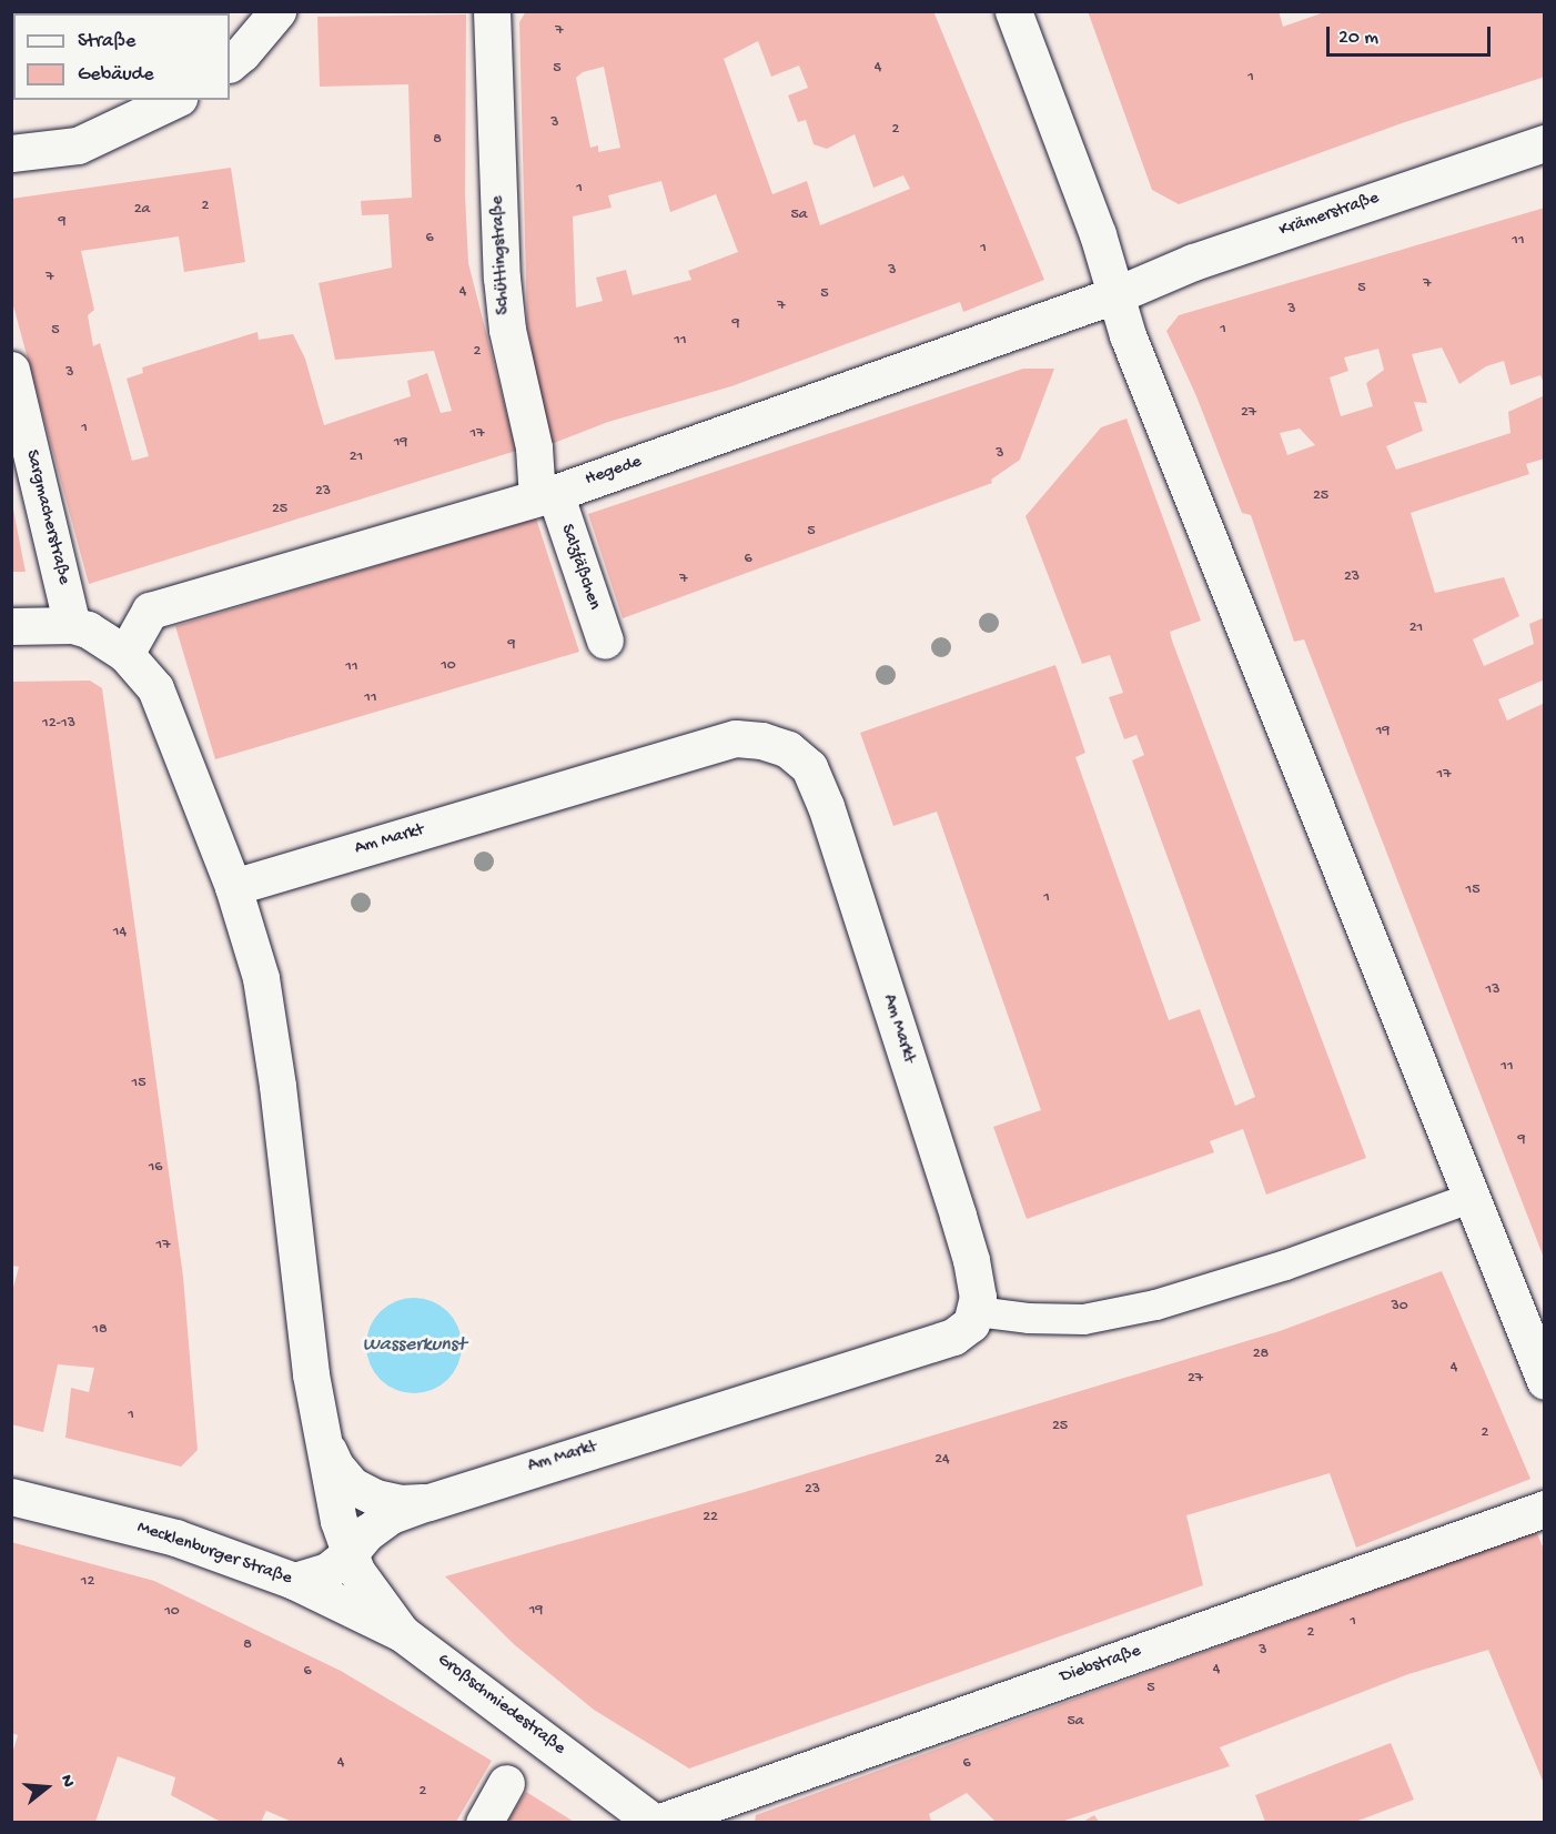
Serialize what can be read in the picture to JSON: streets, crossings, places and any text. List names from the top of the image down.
{
  "streets": {
    "street": [
      "Krämerstraße",
      "Schüttingstraße",
      "Hegede",
      "Sargmacherstraße",
      "Salzfäßchen",
      "Am Markt",
      "Mecklenburger Straße",
      "Diebstraße",
      "Großschmiedestraße"
    ]
  },
  "crossings": [
    ["Krämerstraße", "Hegede"],
    ["Schüttingstraße", "Hegede"],
    ["Schüttingstraße", "Salzfäßchen"],
    ["Hegede", "Salzfäßchen"],
    ["Am Markt", "Mecklenburger Straße"],
    ["Mecklenburger Straße", "Großschmiedestraße"],
    ["Diebstraße", "Großschmiedestraße"]
  ],
  "water": ["Wasserkunst"],
  "house_numbers": [
    "7",
    "4",
    "5",
    "1",
    "3",
    "2",
    "8",
    "1",
    "2",
    "2a",
    "5a",
    "9",
    "6",
    "11",
    "1",
    "3",
    "7",
    "7",
    "5",
    "4",
    "5",
    "7",
    "3",
    "9",
    "1",
    "5",
    "11",
    "2",
    "3",
    "27",
    "1",
    "17",
    "19",
    "3",
    "21",
    "23",
    "25",
    "25",
    "5",
    "6",
    "23",
    "7",
    "21",
    "9",
    "10",
    "11",
    "11",
    "12-13",
    "19",
    "17",
    "15",
    "1",
    "14",
    "13",
    "11",
    "15",
    "9",
    "16",
    "17",
    "30",
    "18",
    "28",
    "4",
    "27",
    "1",
    "25",
    "2",
    "24",
    "23",
    "22",
    "12",
    "19",
    "10",
    "1",
    "2",
    "8",
    "3",
    "4",
    "6",
    "5",
    "5a",
    "4",
    "6",
    "2"
  ],
  "legend": ["Straße", "Gebäude"],
  "scale_bar": "20 m",
  "north": "right"
}
